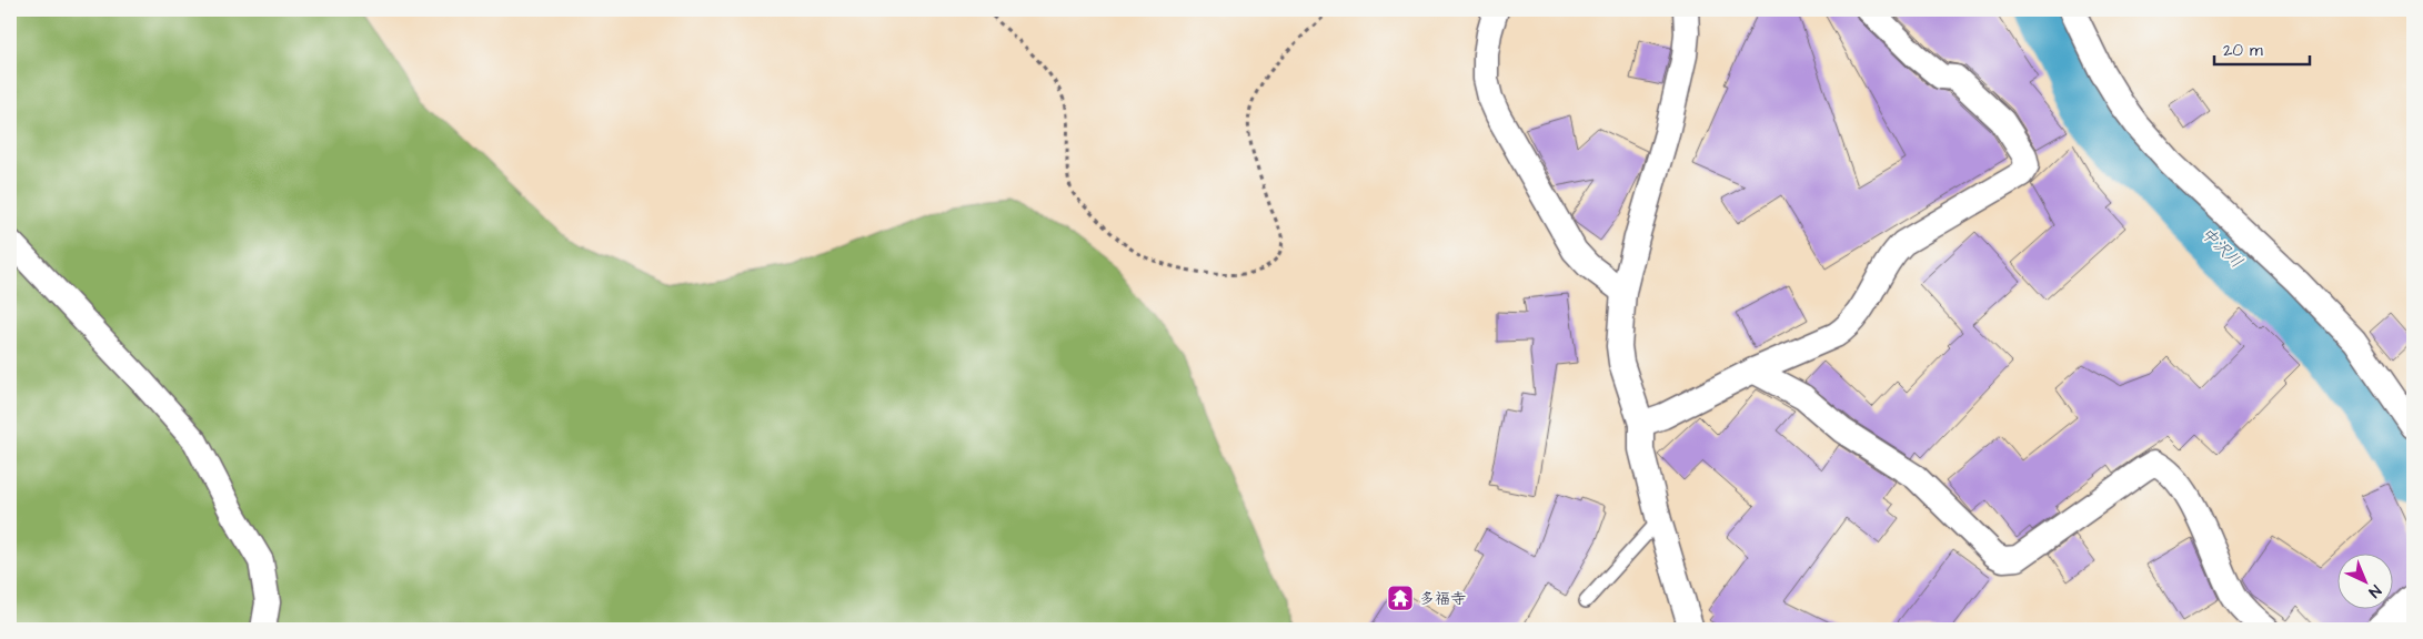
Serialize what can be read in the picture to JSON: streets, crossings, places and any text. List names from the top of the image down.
{
  "water": ["中沢川"],
  "places": {
    "temple": ["多福寺"]
  },
  "scale_bar": "20 m",
  "north": "bottom right"
}
